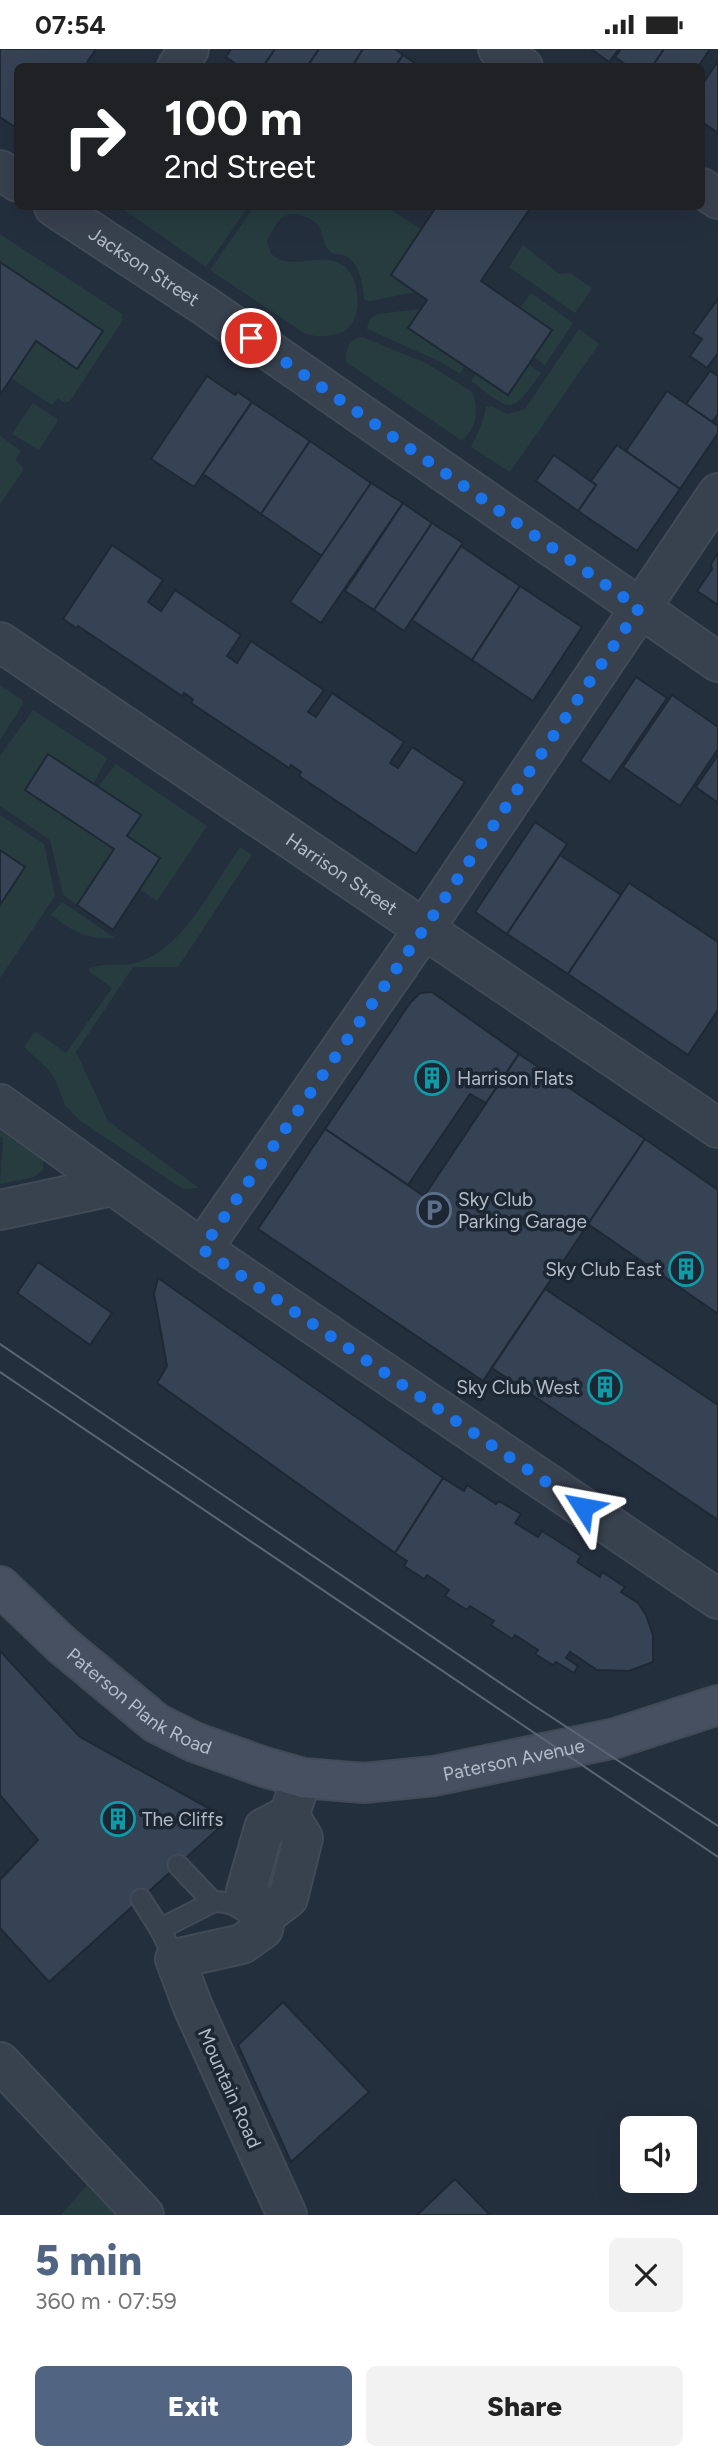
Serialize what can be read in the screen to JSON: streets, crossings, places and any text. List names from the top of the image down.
{
  "streets": {
    "main road": ["Paterson Plank Road", "Paterson Avenue"],
    "street": ["Jackson Street", "Harrison Street", "Mountain Road"]
  },
  "crossings": [
    ["Paterson Plank Road", "Paterson Avenue"]
  ],
  "places": {
    "building": [
      "Harrison Flats",
      "Sky Club East",
      "Sky Club West",
      "The Cliffs"
    ],
    "parking": ["Sky Club Parking Garage"]
  },
  "page": {
    "status": "07:54",
    "turn": ["100 m", "2nd Street"],
    "heading": ["5 min", "360 m · 07:59"],
    "buttons": ["Exit", "Share"]
  }
}
